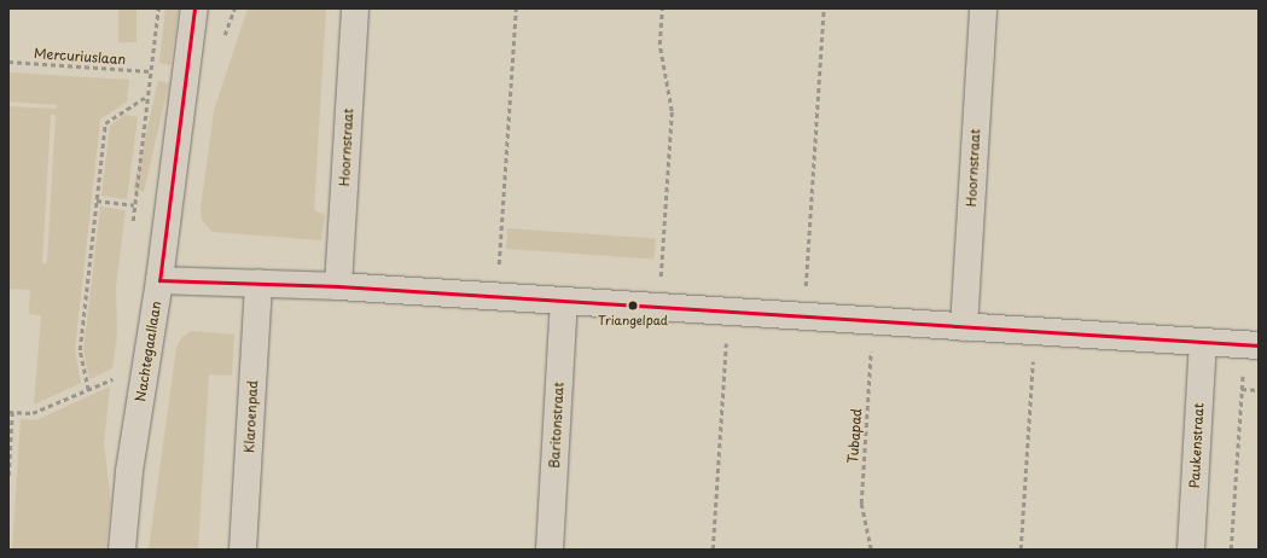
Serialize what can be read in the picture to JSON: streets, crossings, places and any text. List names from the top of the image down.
{
  "streets": {
    "street": [
      "Hoornstraat",
      "Nachtegaallaan",
      "Klaroenpad",
      "Baritonstraat",
      "Paukenstraat"
    ],
    "path": ["Mercuriuslaan", "Tubapad"]
  },
  "places": ["Triangelpad"]
}
